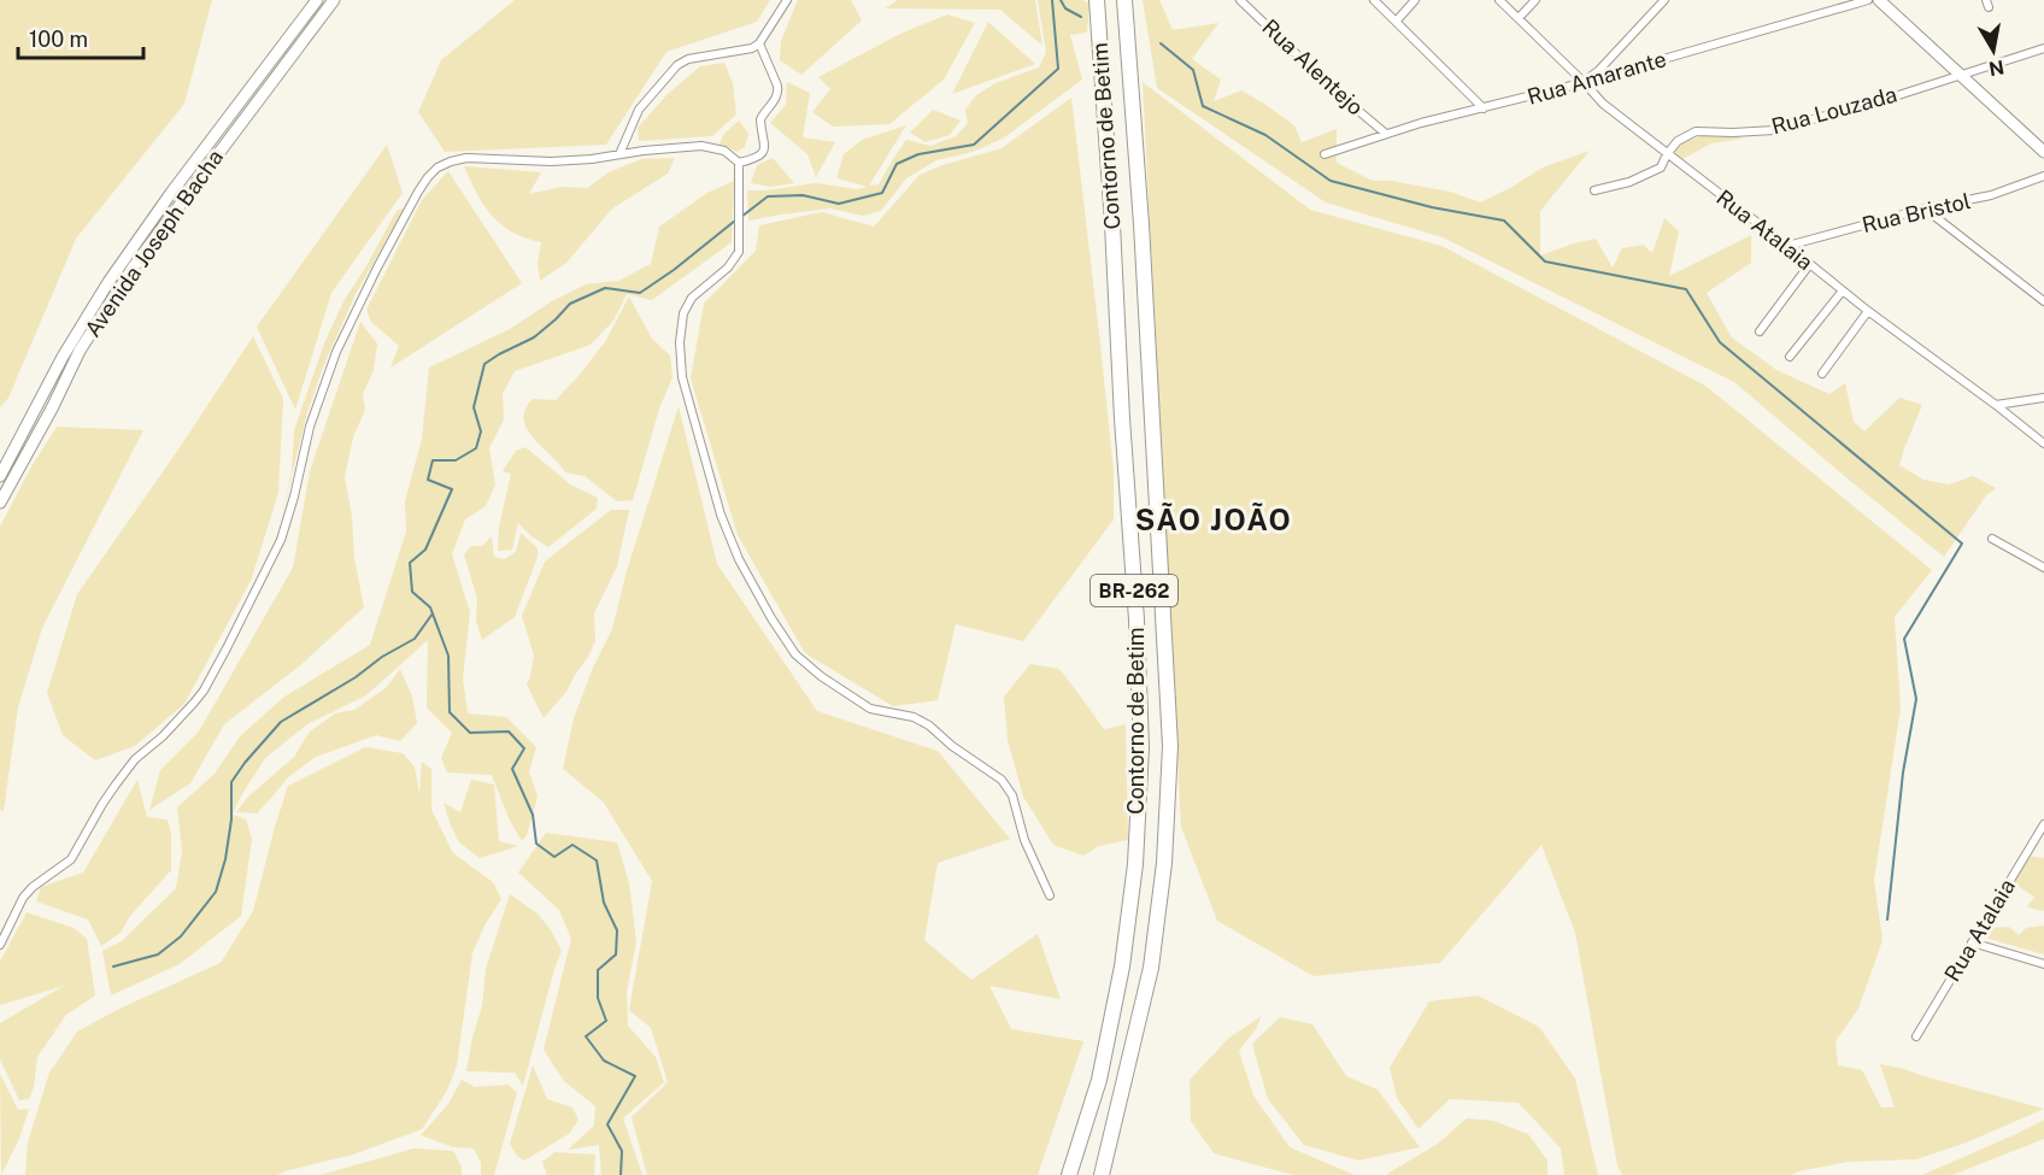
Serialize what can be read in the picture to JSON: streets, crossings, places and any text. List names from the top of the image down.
{
  "streets": {
    "highway": ["Contorno de Betim", "BR-262"],
    "main road": ["Avenida Joseph Bacha"],
    "street": [
      "Rua Alentejo",
      "Rua Amarante",
      "Rua Louzada",
      "Rua Bristol",
      "Rua Atalaia"
    ]
  },
  "crossings": [
    ["Rua Alentejo", "Rua Amarante"],
    ["Rua Amarante", "Rua Atalaia"],
    ["Rua Louzada", "Rua Atalaia"],
    ["Rua Bristol", "Rua Atalaia"]
  ],
  "districts": ["SÃO JOÃO"],
  "scale_bar": "100 m",
  "north": "bottom"
}
